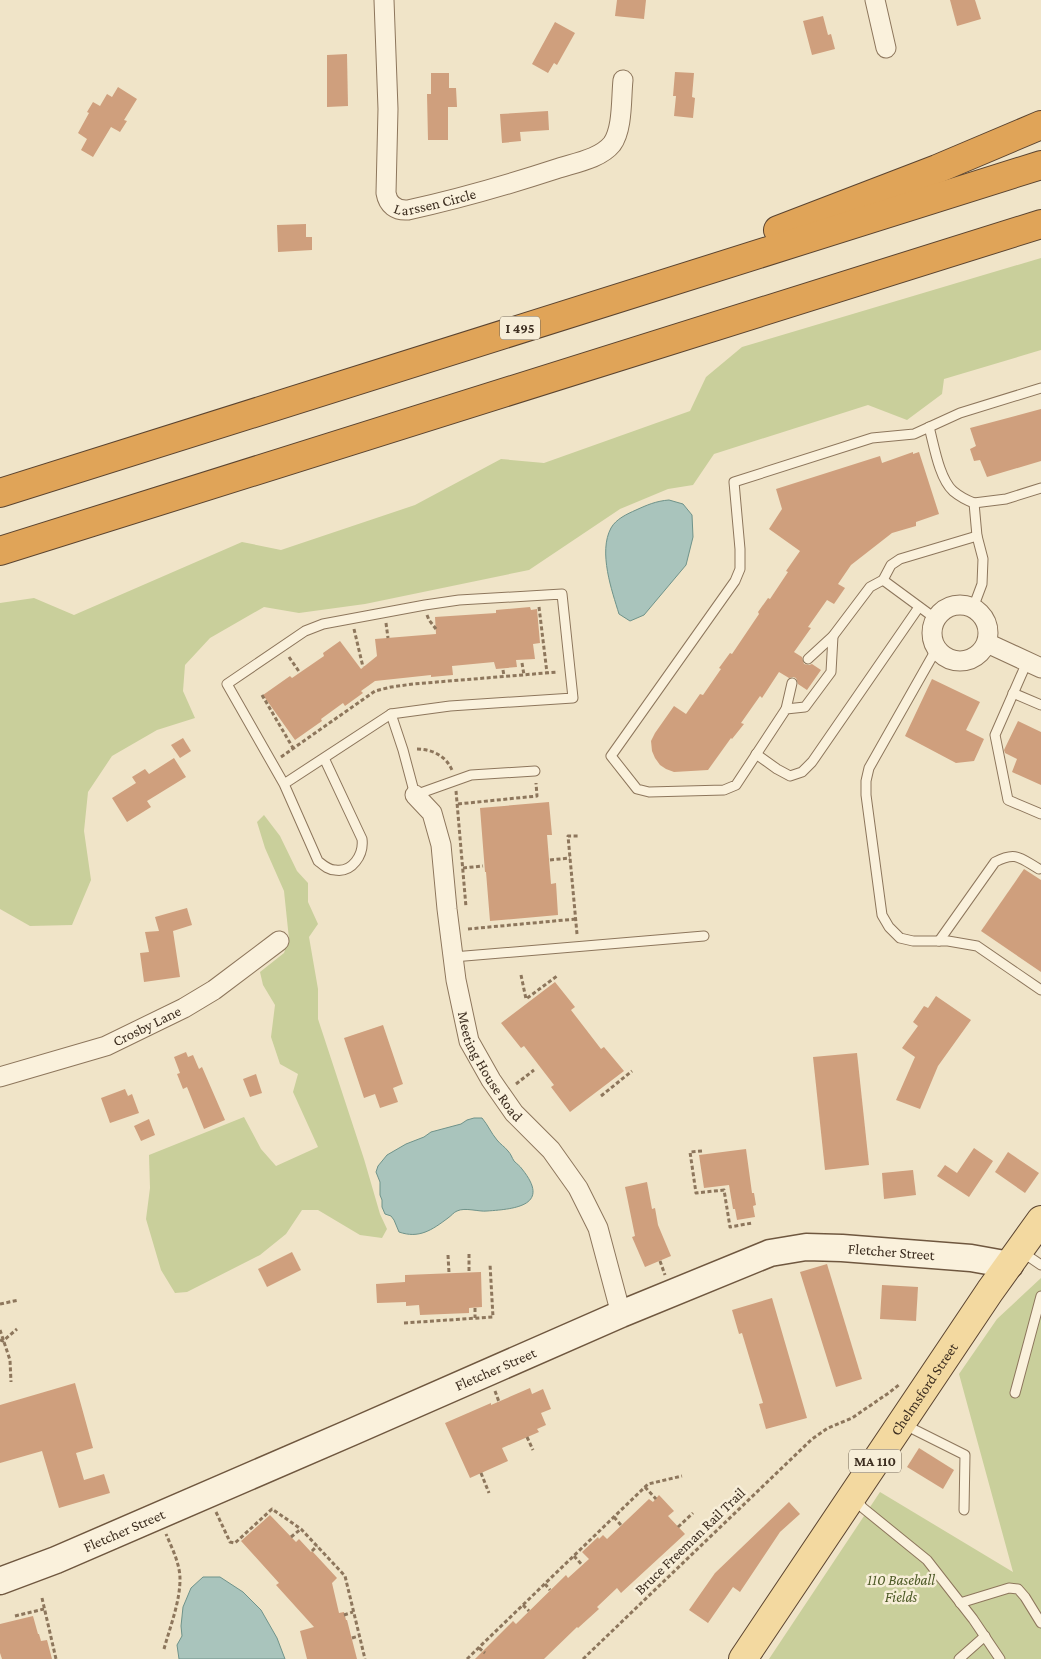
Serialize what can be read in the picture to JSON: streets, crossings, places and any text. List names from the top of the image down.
{
  "streets": {
    "highway": ["I 495"],
    "main road": ["Chelmsford Street", "MA 110"],
    "street": [
      "Larssen Circle",
      "Crosby Lane",
      "Meeting House Road",
      "Fletcher Street"
    ],
    "path": ["Bruce Freeman Rail Trail"]
  },
  "crossings": [
    ["Meeting House Road", "Fletcher Street"],
    ["Fletcher Street", "Chelmsford Street"]
  ],
  "parks": ["110 Baseball Fields"]
}
